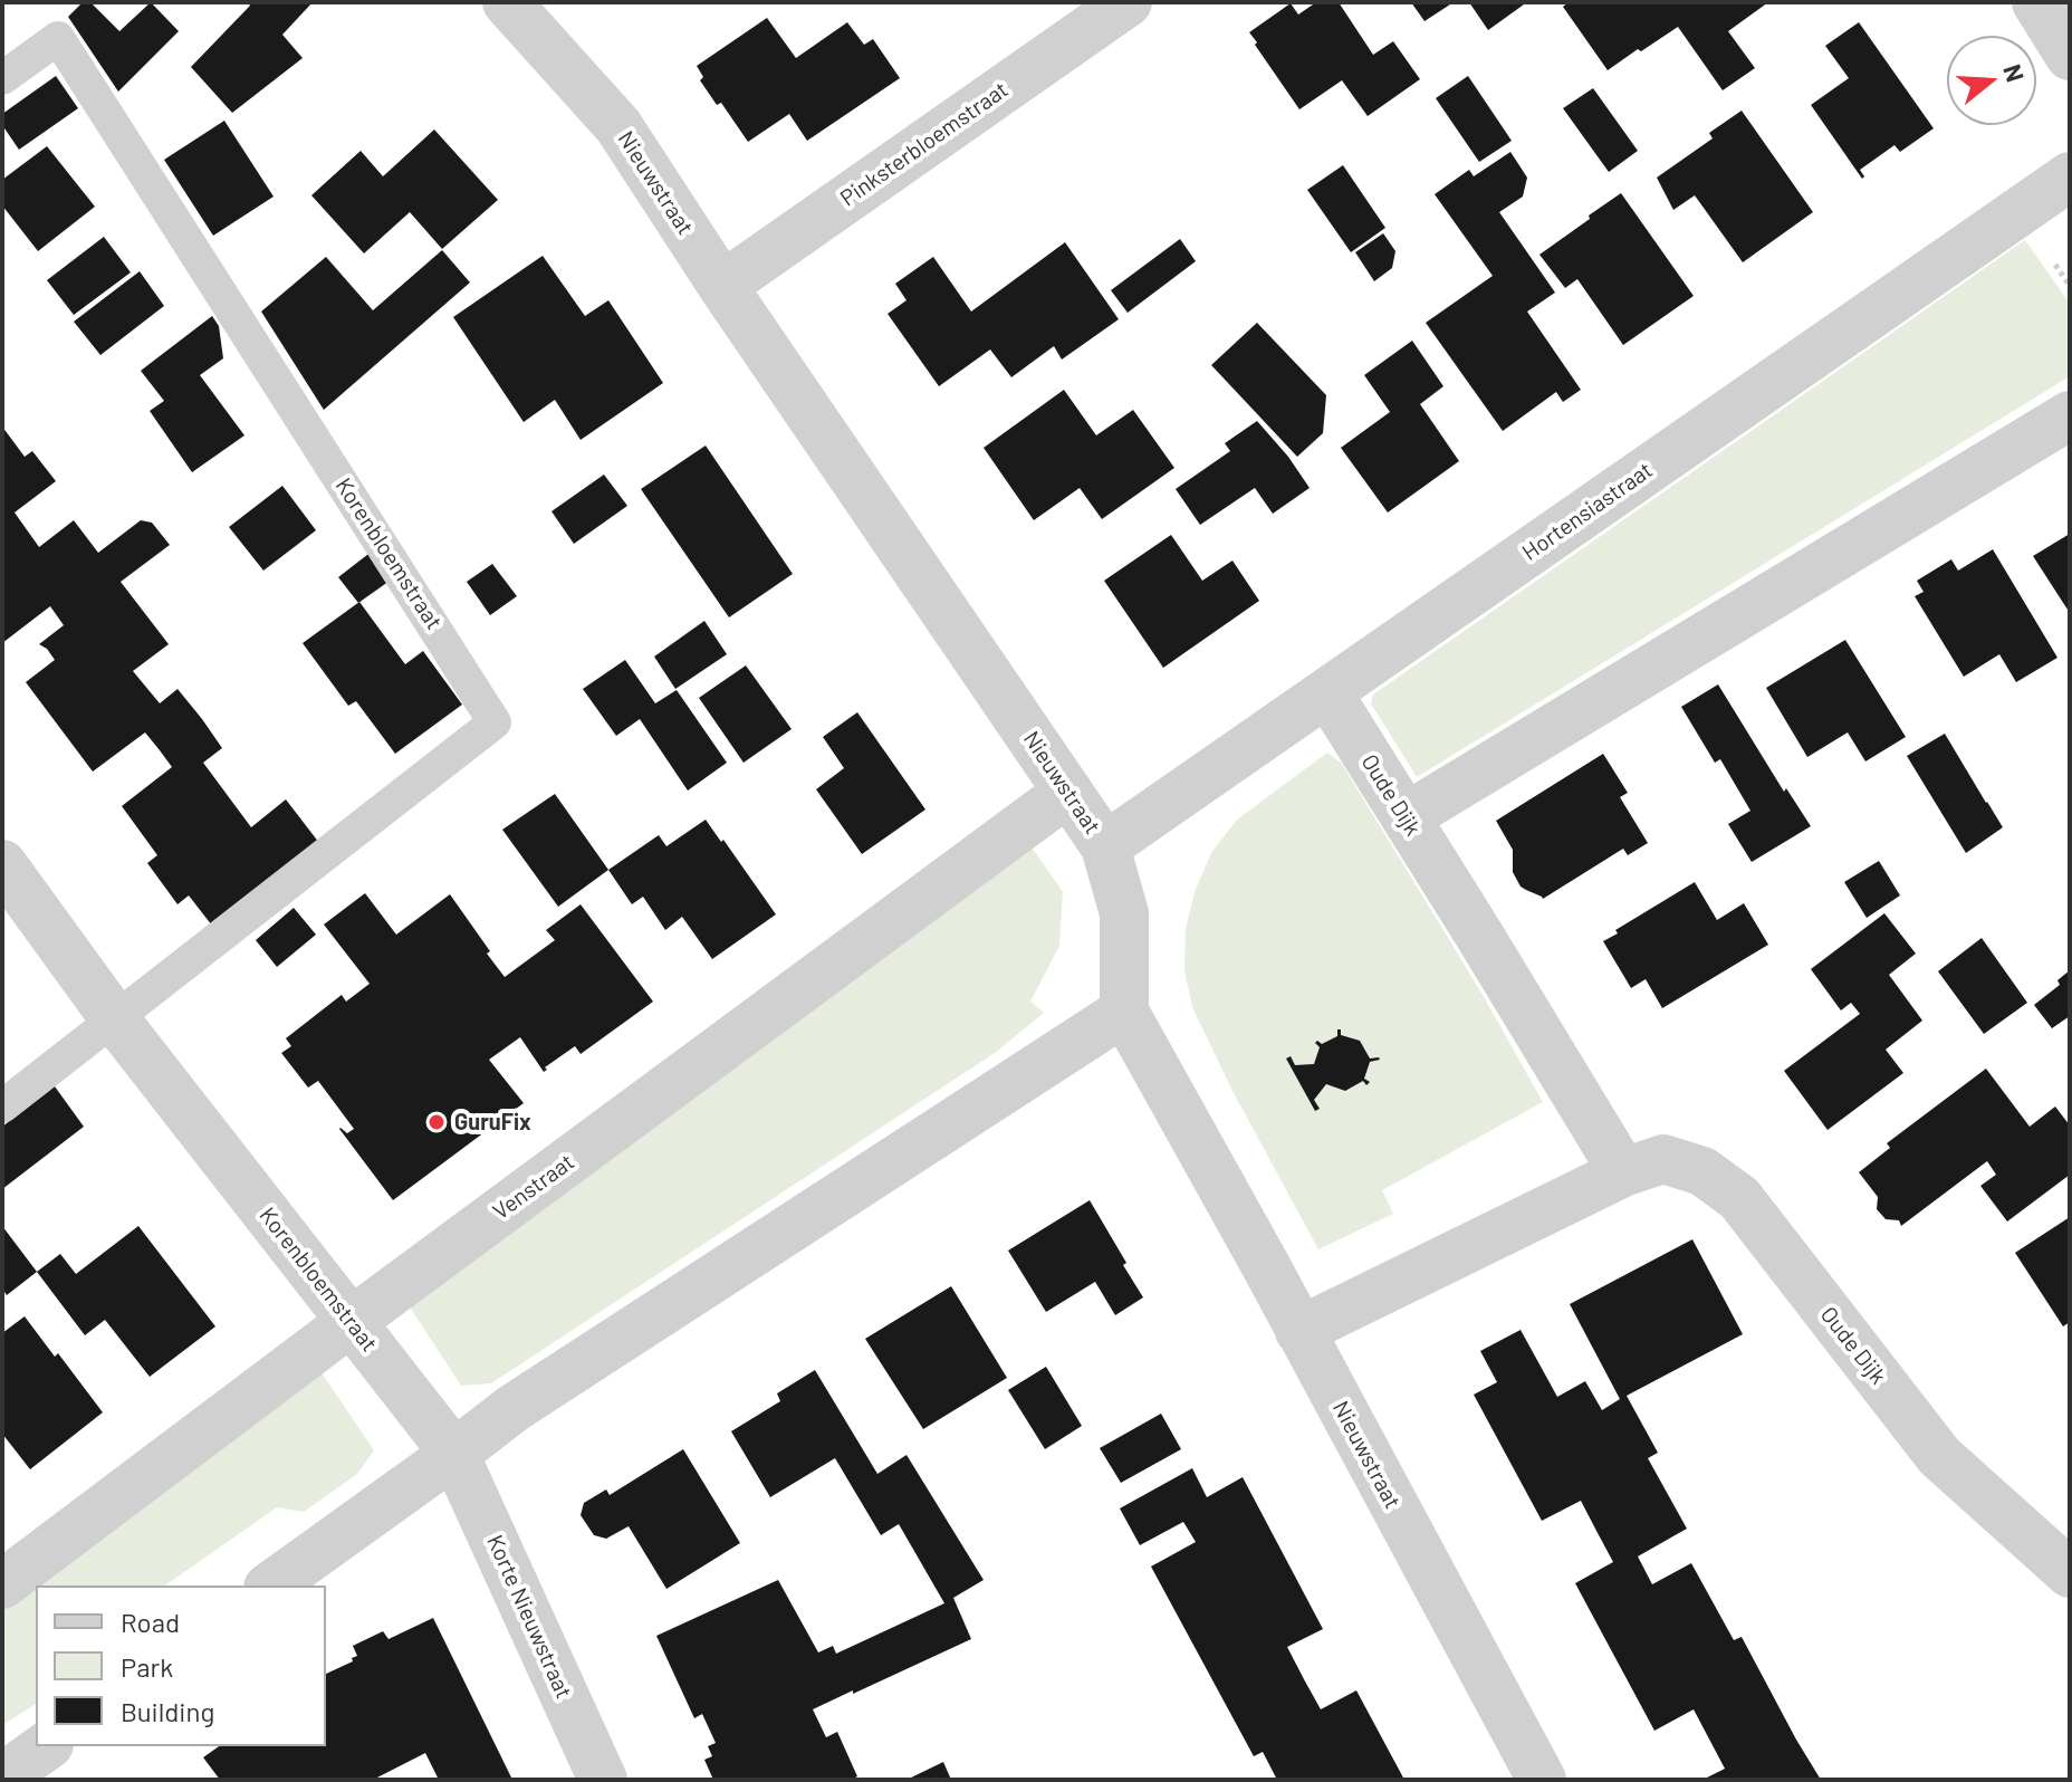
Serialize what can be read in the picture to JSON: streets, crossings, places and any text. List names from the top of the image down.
{
  "streets": {
    "street": [
      "Pinksterbloemstraat",
      "Nieuwstraat",
      "Hortensiastraat",
      "Korenbloemstraat",
      "Oude Dijk",
      "Venstraat",
      "Korte Nieuwstraat"
    ]
  },
  "crossings": [
    ["Pinksterbloemstraat", "Nieuwstraat"],
    ["Nieuwstraat", "Hortensiastraat"],
    ["Nieuwstraat", "Oude Dijk"],
    ["Nieuwstraat", "Venstraat"],
    ["Hortensiastraat", "Oude Dijk"],
    ["Korenbloemstraat", "Venstraat"],
    ["Korenbloemstraat", "Korte Nieuwstraat"]
  ],
  "places": ["GuruFix"],
  "legend": ["Road", "Park", "Building"],
  "north": "right"
}
